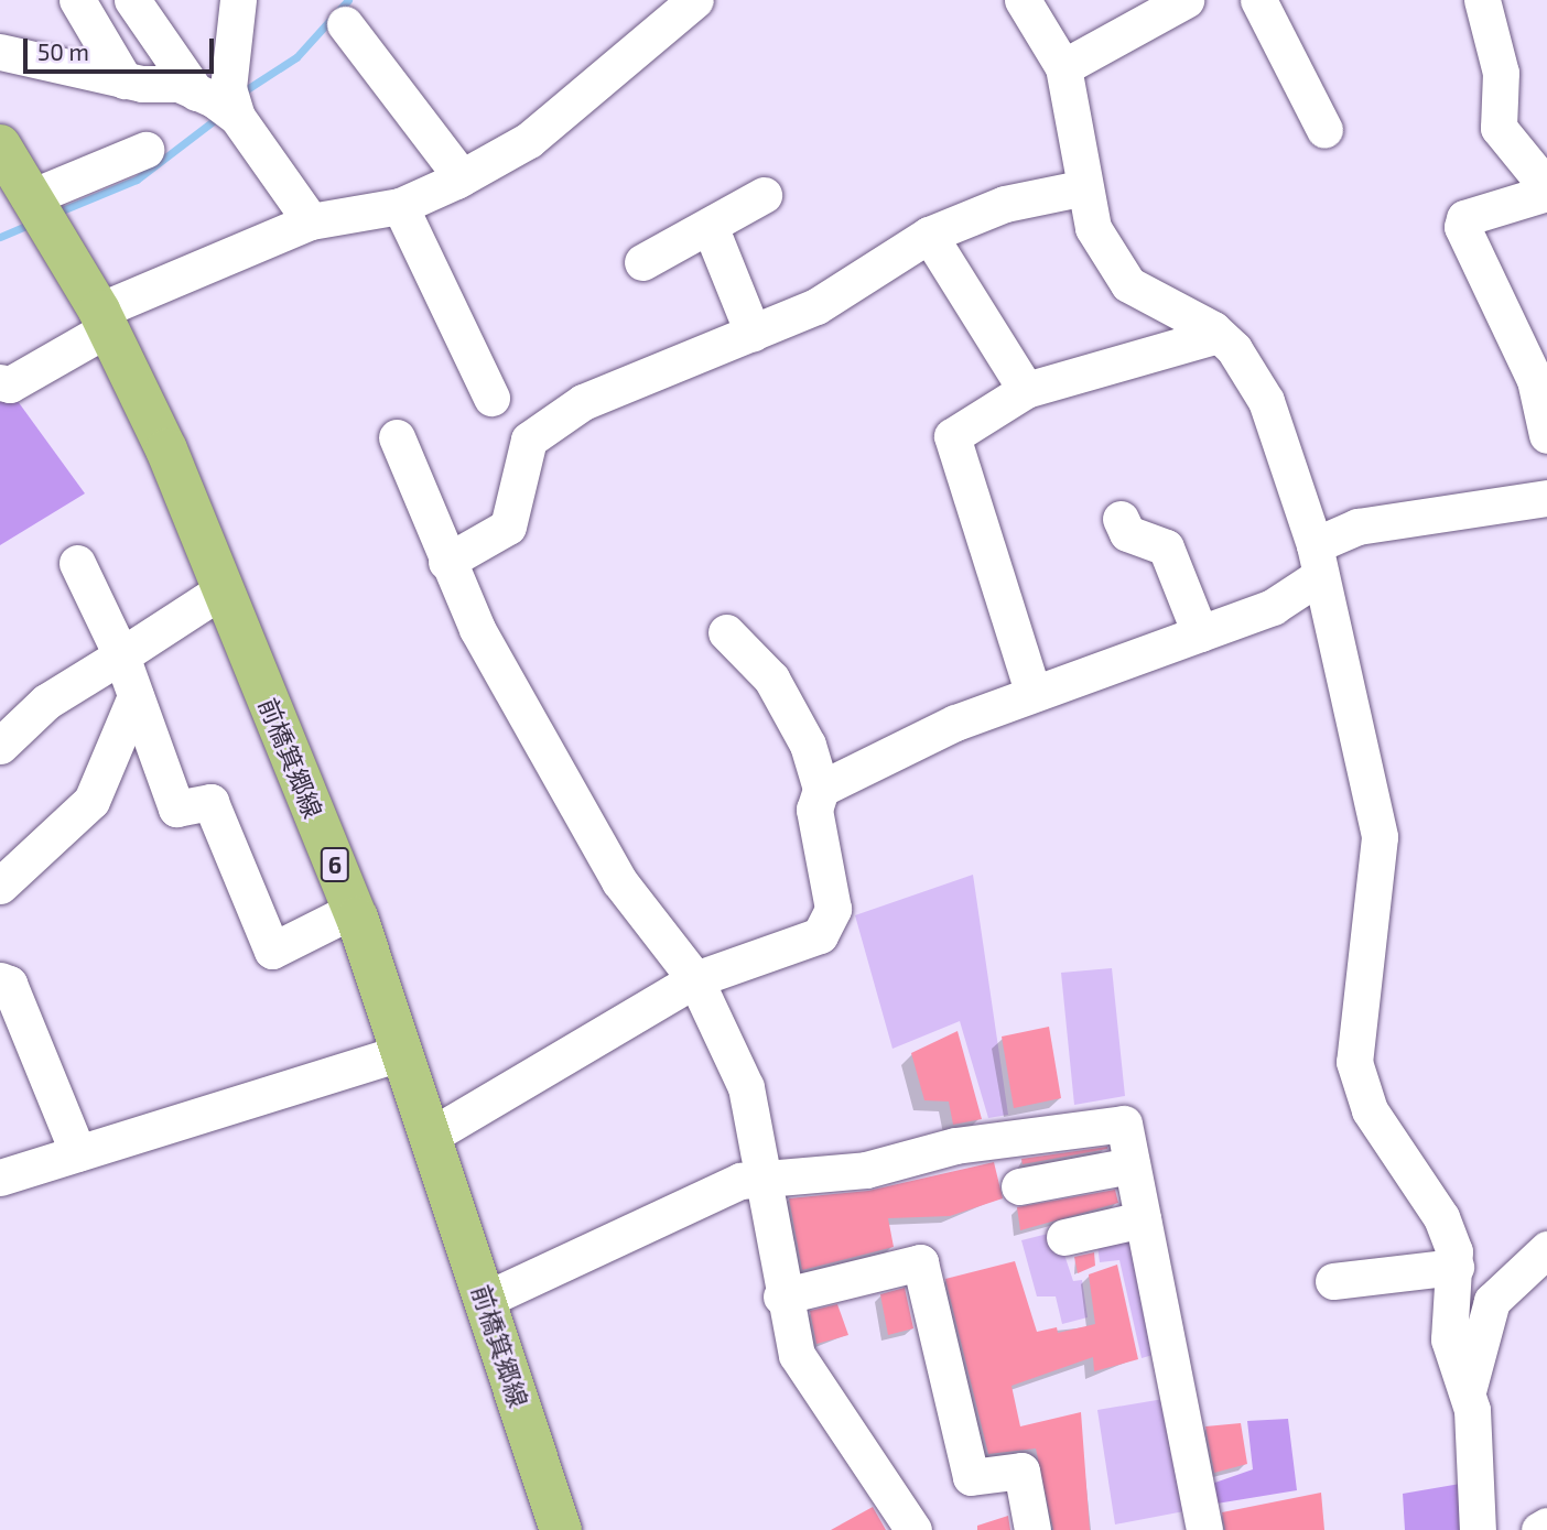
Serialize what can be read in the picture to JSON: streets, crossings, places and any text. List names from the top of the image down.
{
  "streets": {
    "main road": ["前橋箕郷線", "6"]
  },
  "scale_bar": "50 m"
}
